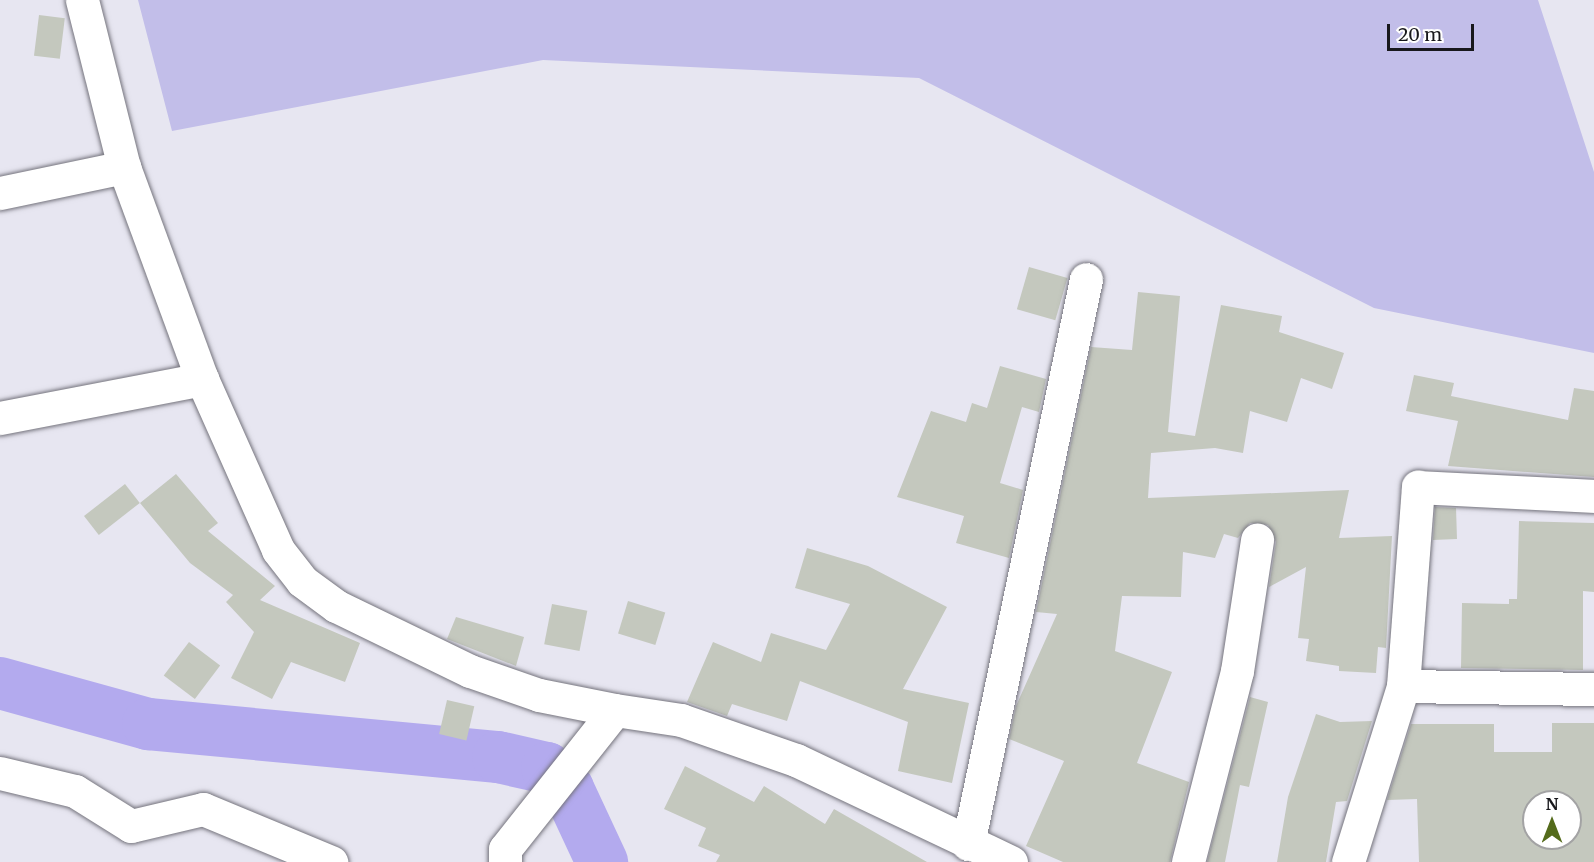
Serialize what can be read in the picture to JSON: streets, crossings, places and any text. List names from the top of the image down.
{
  "scale_bar": "20 m",
  "north": "top"
}
